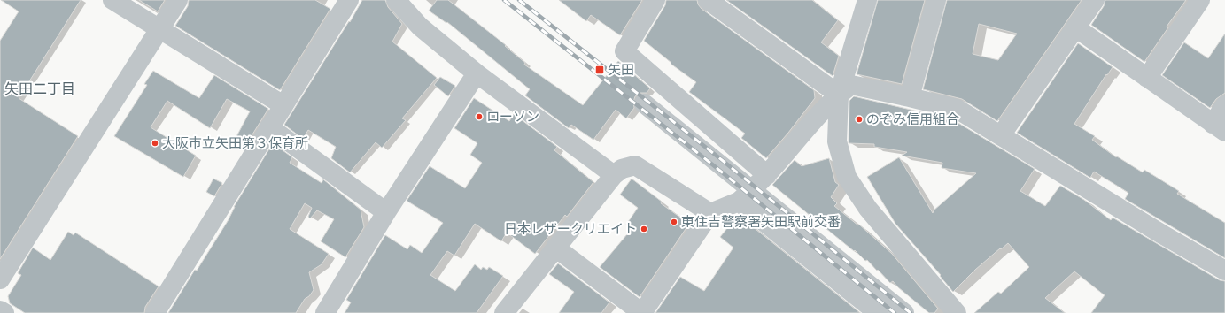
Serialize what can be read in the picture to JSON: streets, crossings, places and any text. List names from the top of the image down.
{
  "districts": ["矢田二丁目"],
  "places": {
    "transit": ["矢田"],
    "other": [
      "ローソン",
      "のぞみ信用組合",
      "大阪市立矢田第３保育所",
      "東住吉警察署矢田駅前交番",
      "日本レザークリエイト"
    ]
  }
}
